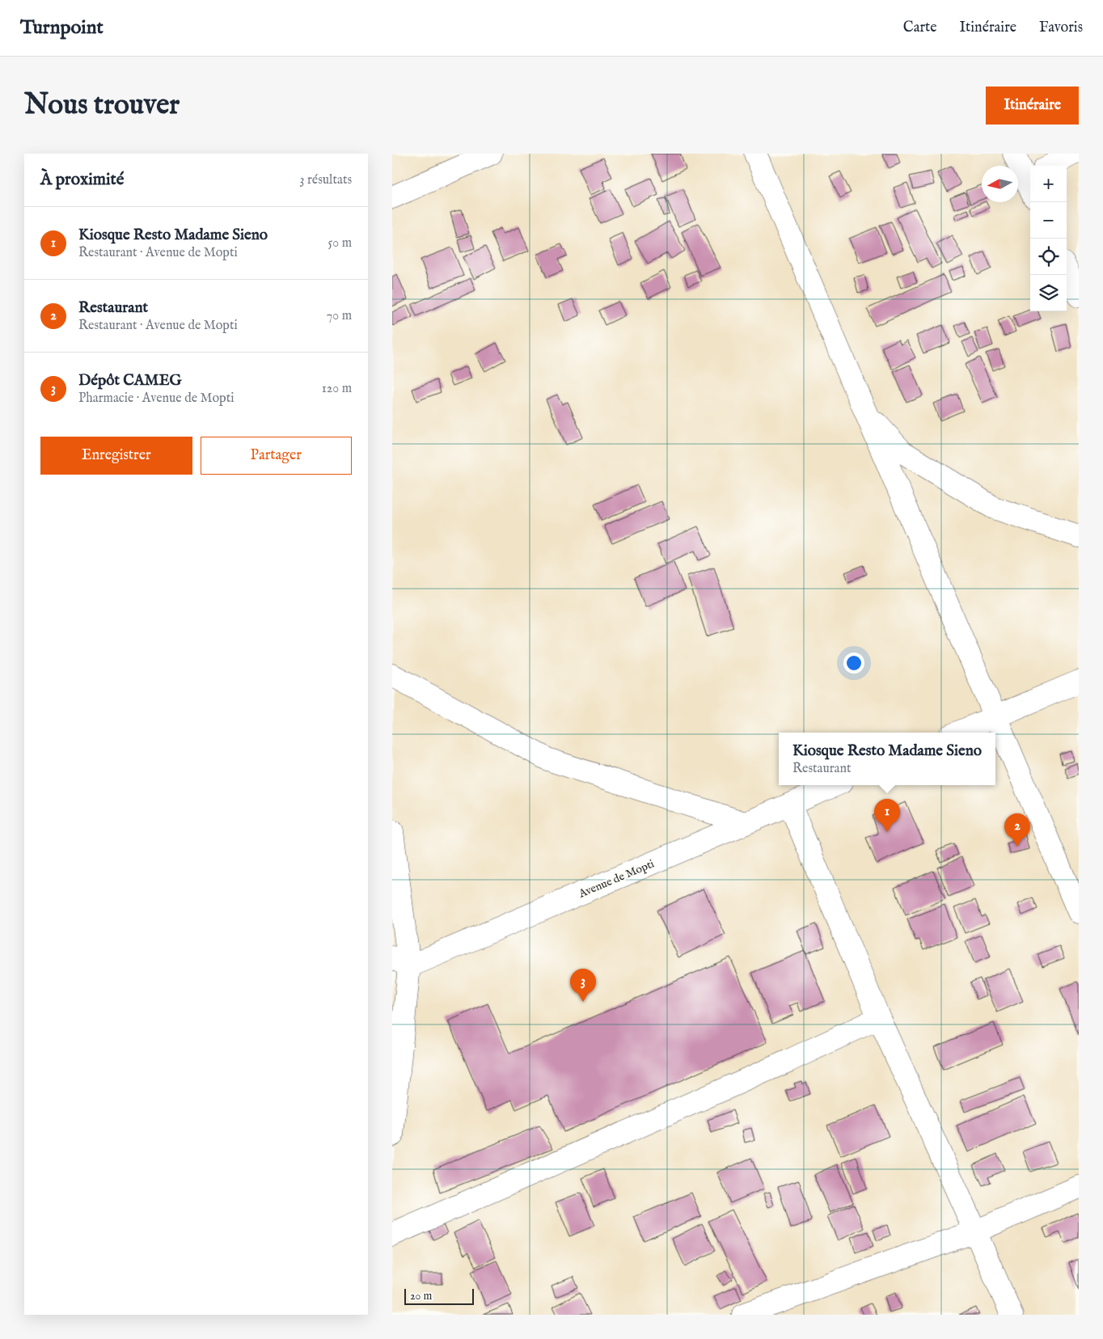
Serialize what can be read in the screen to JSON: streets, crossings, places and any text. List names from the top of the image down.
{
  "streets": {
    "street": ["Avenue de Mopti"]
  },
  "scale_bar": "20 m",
  "north": "left",
  "page": {
    "header": "Turnpoint",
    "nav": ["Carte", "Itinéraire", "Favoris"],
    "buttons": [
      "Itinéraire",
      ["Enregistrer", "Partager"]
    ],
    "title": "Nous trouver",
    "heading": ["À proximité", "3 résultats"],
    "map_buttons": ["+", "−"],
    "list": [
      {
        "mark": "1",
        "name": "Kiosque Resto Madame Sieno",
        "note": "Restaurant · Avenue de Mopti",
        "value": "50 m"
      },
      {
        "mark": "2",
        "name": "Restaurant",
        "note": "Restaurant · Avenue de Mopti",
        "value": "70 m"
      },
      {
        "mark": "3",
        "name": "Dépôt CAMEG",
        "note": "Pharmacie · Avenue de Mopti",
        "value": "120 m"
      }
    ],
    "popup": ["Kiosque Resto Madame Sieno", "Restaurant"],
    "pins": ["1", "2", "3"],
    "scale": "20 m"
  }
}
